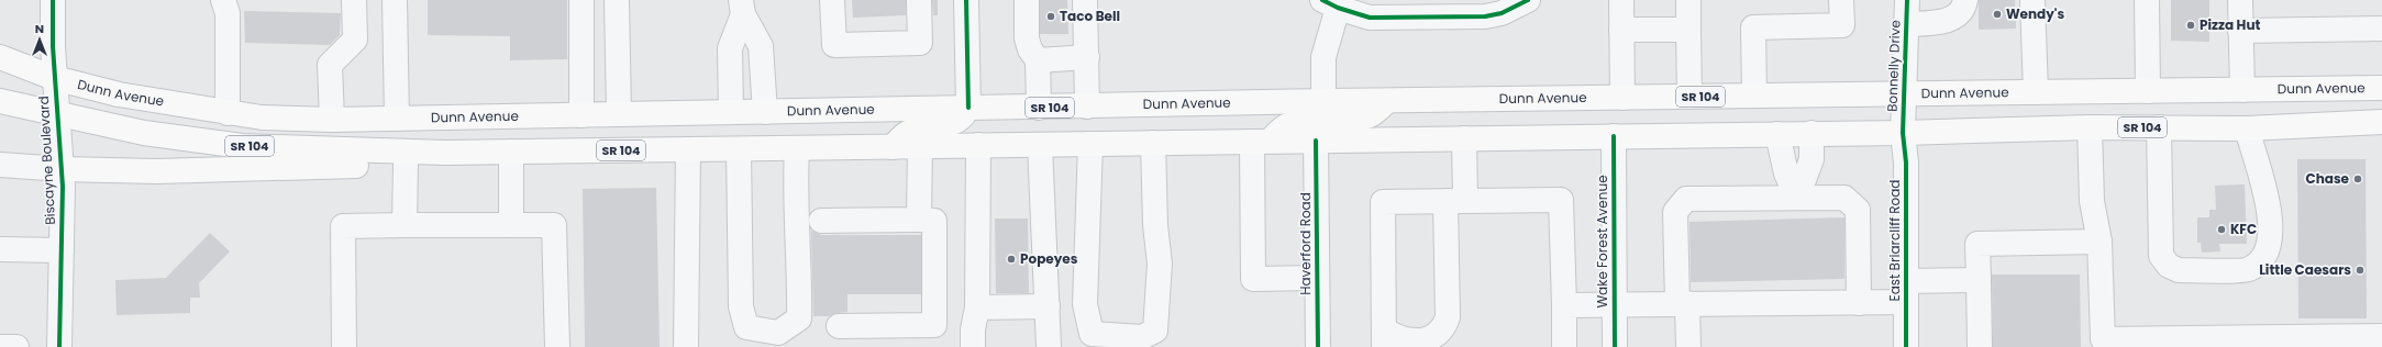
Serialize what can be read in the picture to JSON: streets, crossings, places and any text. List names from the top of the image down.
{
  "streets": {
    "main road": ["Dunn Avenue", "SR 104"],
    "street": [
      "Bonnelly Drive",
      "Biscayne Boulevard",
      "East Briarcliff Road",
      "Wake Forest Avenue",
      "Haverford Road"
    ]
  },
  "crossings": [
    ["Bonnelly Drive", "Dunn Avenue"],
    ["Bonnelly Drive", "SR 104"],
    ["Bonnelly Drive", "East Briarcliff Road"],
    ["Dunn Avenue", "Biscayne Boulevard"],
    ["SR 104", "Biscayne Boulevard"],
    ["SR 104", "East Briarcliff Road"],
    ["SR 104", "Wake Forest Avenue"],
    ["SR 104", "Haverford Road"]
  ],
  "places": [
    "Wendy's",
    "Taco Bell",
    "Pizza Hut",
    "Chase",
    "KFC",
    "Popeyes",
    "Little Caesars"
  ],
  "north": "top"
}
